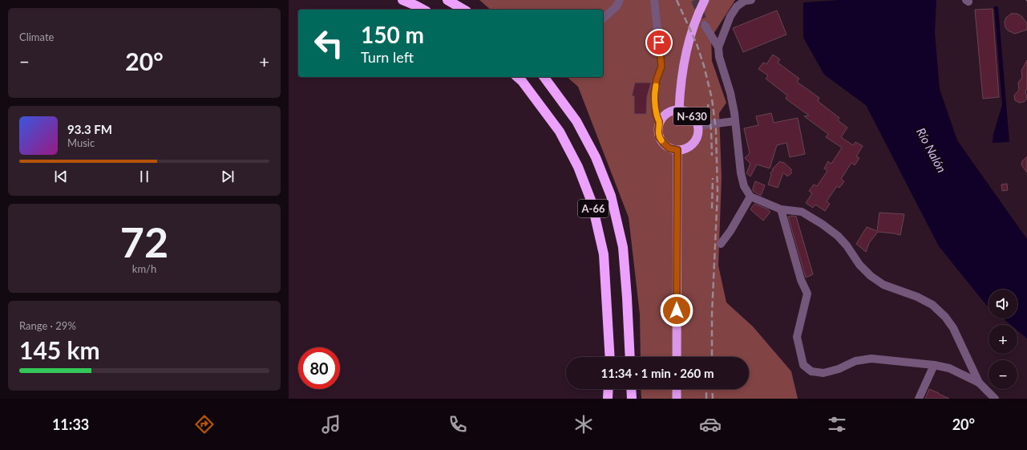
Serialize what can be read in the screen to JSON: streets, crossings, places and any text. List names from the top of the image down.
{
  "streets": {
    "highway": ["N-630", "A-66"]
  },
  "water": ["Río Nalón"],
  "page": {
    "tile": [
      "Climate",
      ["72", "km/h"],
      ["Range · 29%", "145 km"]
    ],
    "turn": ["150 m", "Turn left"],
    "heat": ["−", "20°", "+"],
    "song": ["93.3 FM", "Music"],
    "map_buttons": ["+", "−"],
    "limit": "80",
    "trip": "11:34 · 1 min · 260 m",
    "tabs": ["11:33", "20°"]
  }
}
